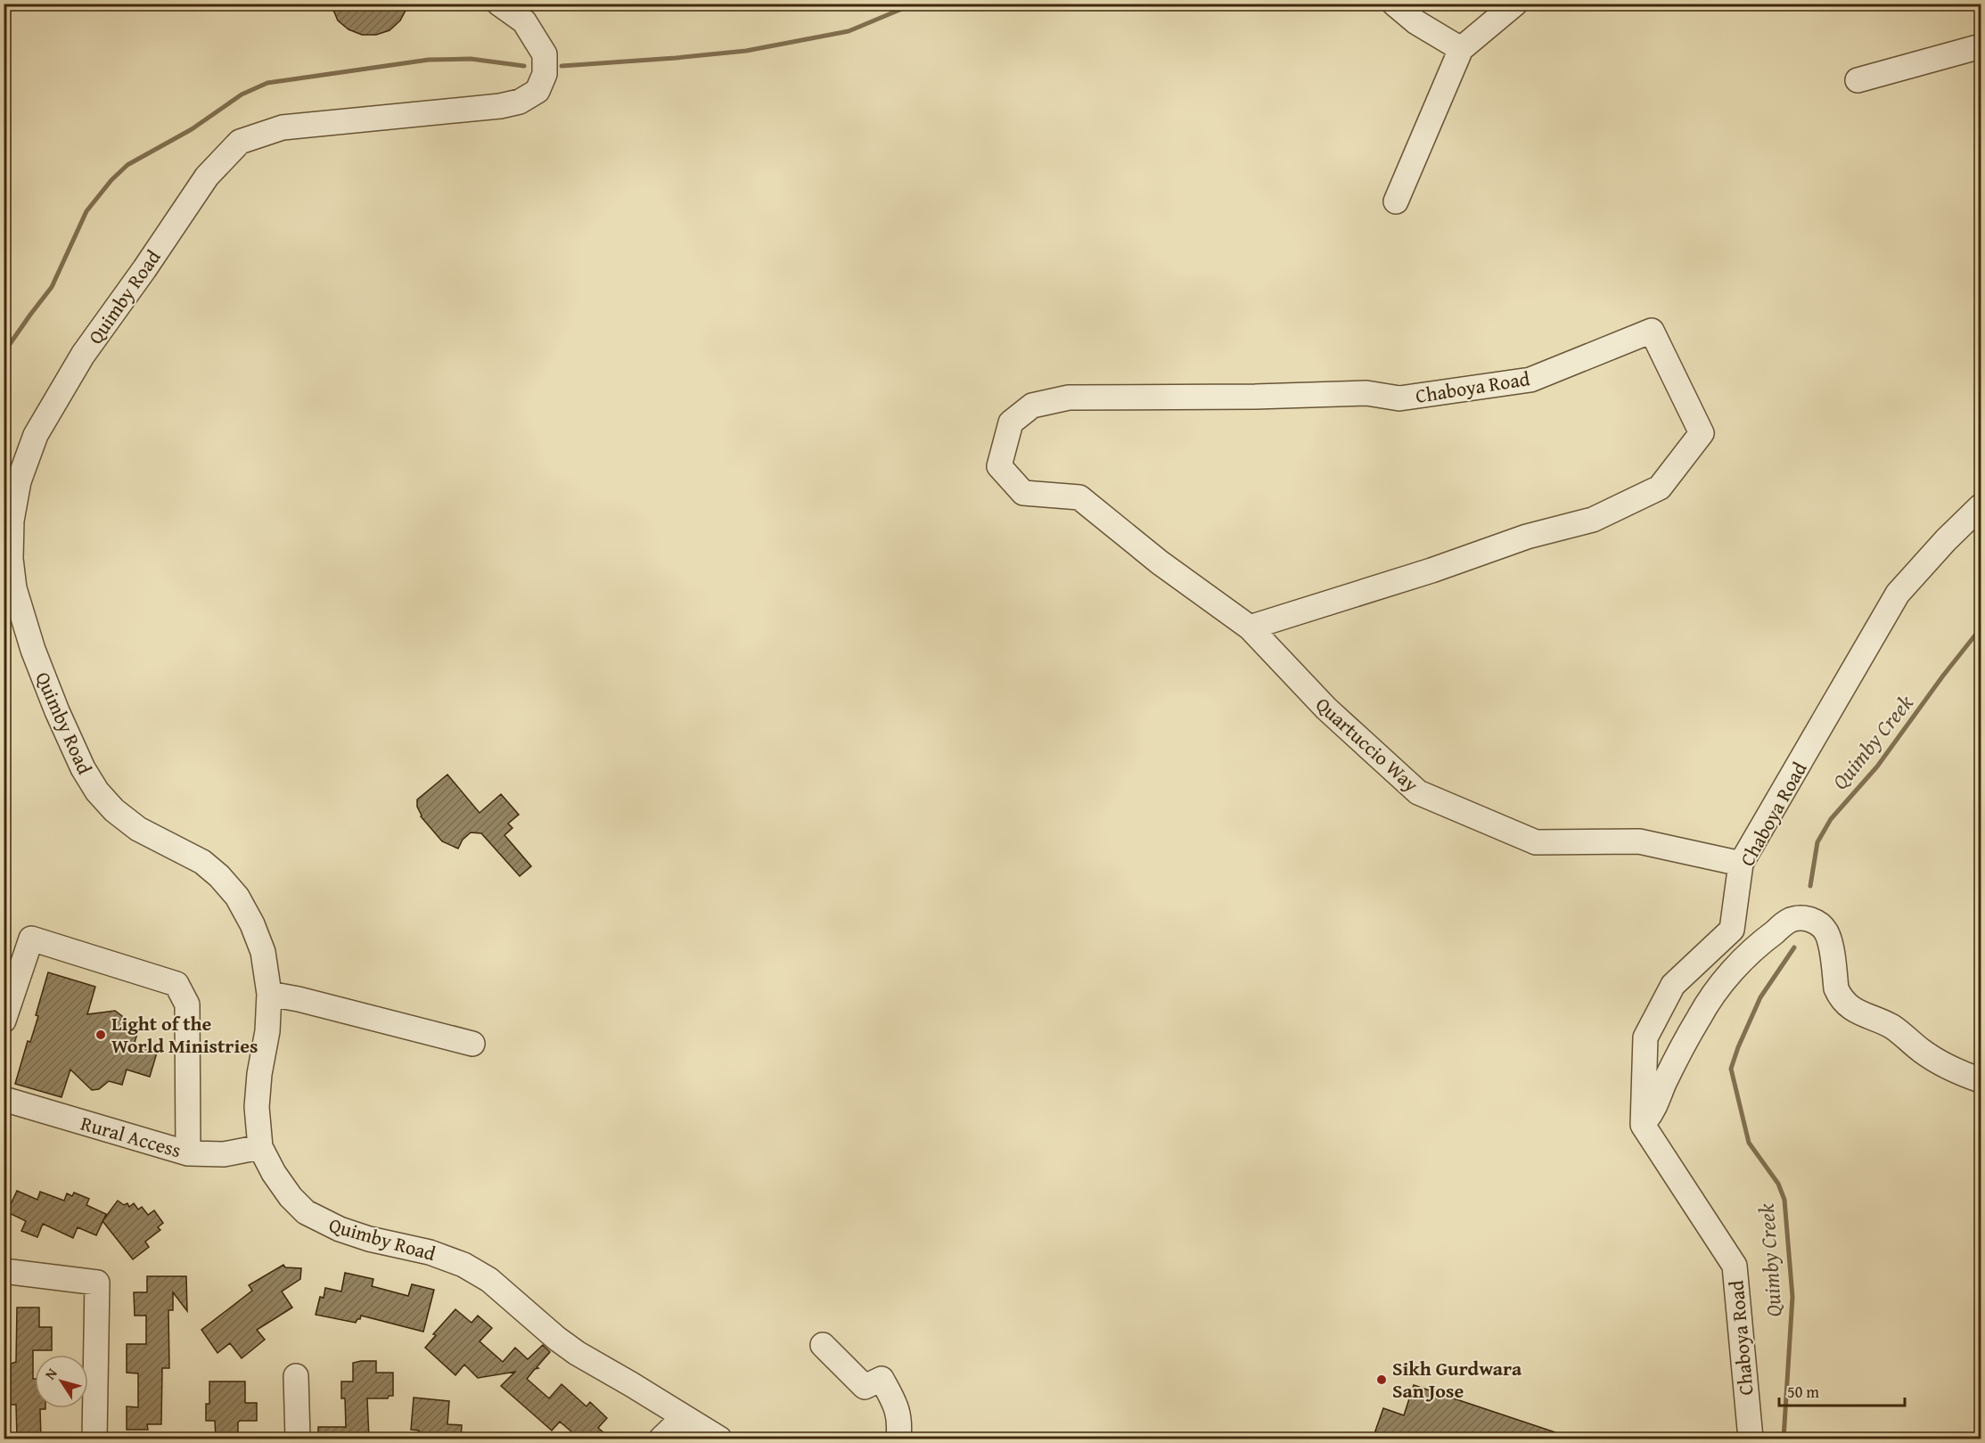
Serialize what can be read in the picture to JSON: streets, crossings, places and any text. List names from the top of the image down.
{
  "streets": {
    "street": [
      "Quimby Road",
      "Chaboya Road",
      "Quartuccio Way",
      "Rural Access"
    ]
  },
  "crossings": [
    ["Quimby Road", "Rural Access"],
    ["Chaboya Road", "Quartuccio Way"]
  ],
  "water": ["Quimby Creek"],
  "places": ["Light of the World Ministries", "Sikh Gurdwara San Jose"],
  "scale_bar": "50 m",
  "north": "top left"
}
